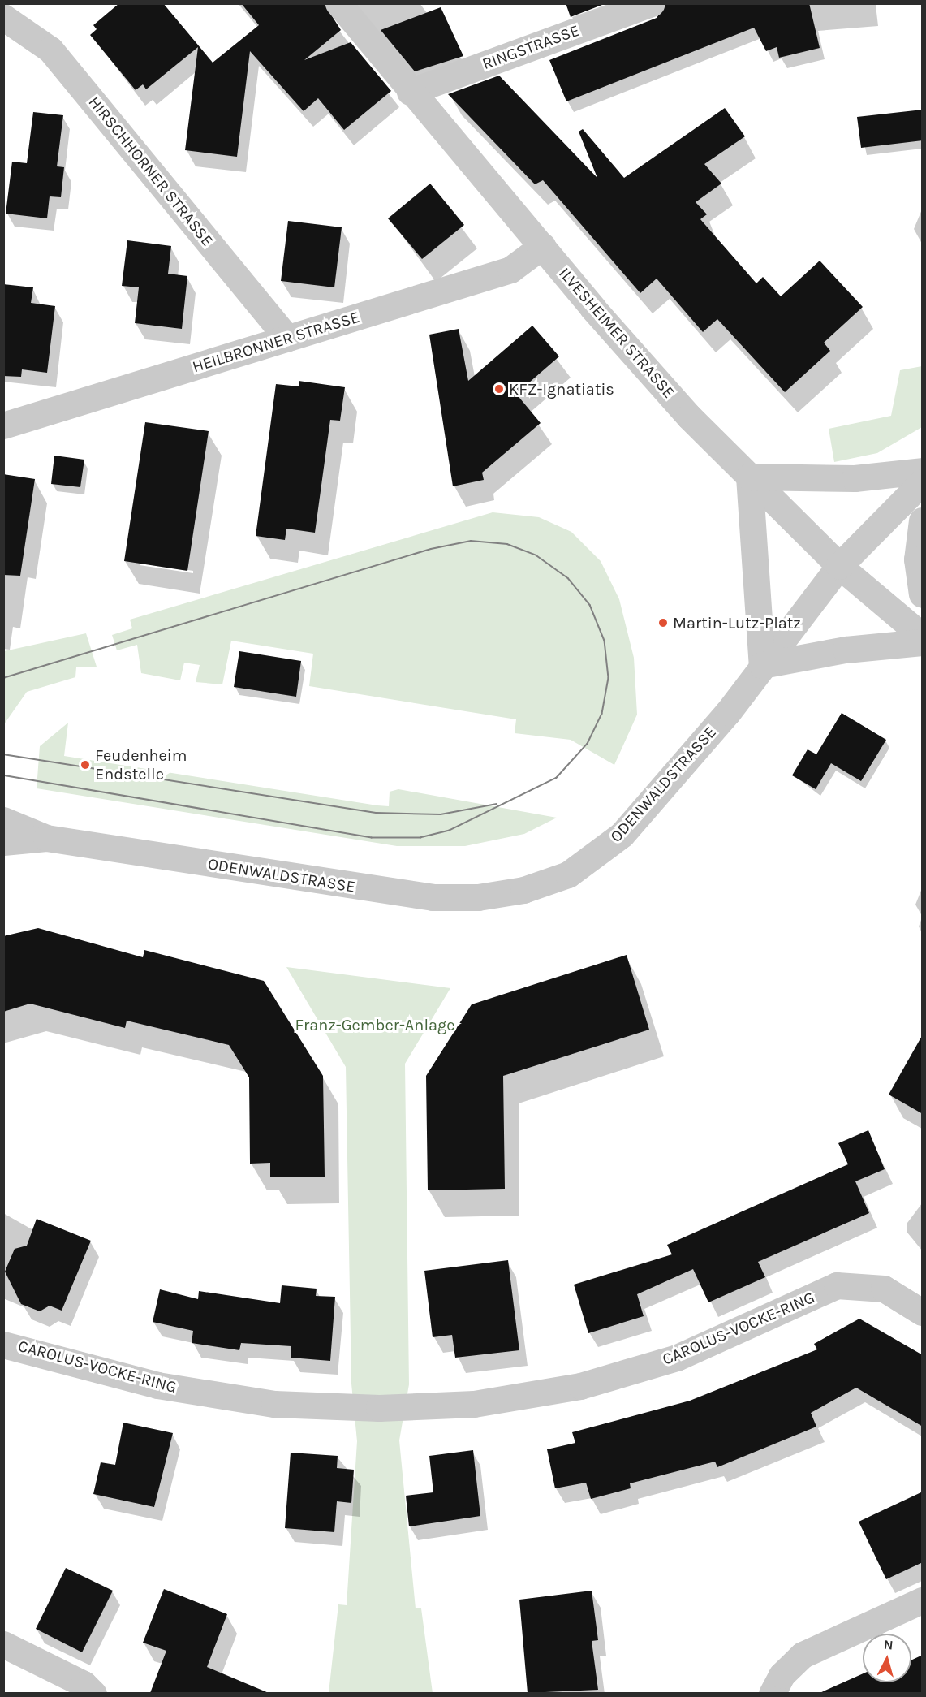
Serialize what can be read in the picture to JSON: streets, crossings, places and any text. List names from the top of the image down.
{
  "streets": {
    "street": [
      "RINGSTRASSE",
      "HIRSCHHORNER STRASSE",
      "ILVESHEIMER STRASSE",
      "HEILBRONNER STRASSE",
      "ODENWALDSTRASSE",
      "CAROLUS-VOCKE-RING"
    ]
  },
  "crossings": [
    ["RINGSTRASSE", "ILVESHEIMER STRASSE"],
    ["HIRSCHHORNER STRASSE", "HEILBRONNER STRASSE"],
    ["ILVESHEIMER STRASSE", "HEILBRONNER STRASSE"],
    ["ILVESHEIMER STRASSE", "ODENWALDSTRASSE"]
  ],
  "parks": ["Franz-Gember-Anlage"],
  "places": ["KFZ-Ignatiatis", "Martin-Lutz-Platz", "Feudenheim Endstelle"],
  "north": "top"
}
